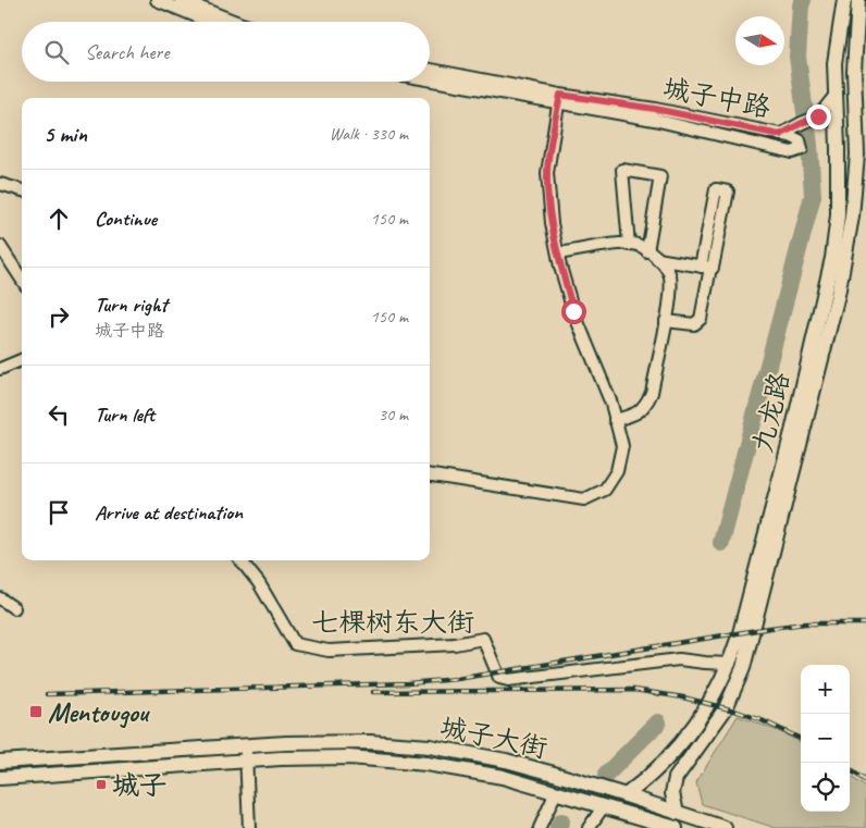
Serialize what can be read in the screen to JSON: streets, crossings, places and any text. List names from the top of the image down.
{
  "streets": {
    "main road": ["九龙路", "城子大街"],
    "street": ["城子中路", "七棵树东大街"]
  },
  "crossings": [
    ["九龙路", "七棵树东大街"],
    ["九龙路", "城子大街"]
  ],
  "places": {
    "transit": ["Mentougou", "城子"]
  },
  "north": "right",
  "page": {
    "search": "Search here",
    "heading": ["5 min", "Walk · 330 m"],
    "list": [
      ["Continue", "150 m"],
      ["Turn right", "城子中路", "150 m"],
      ["Turn left", "30 m"],
      "Arrive at destination"
    ],
    "map_buttons": ["+", "−"]
  }
}
